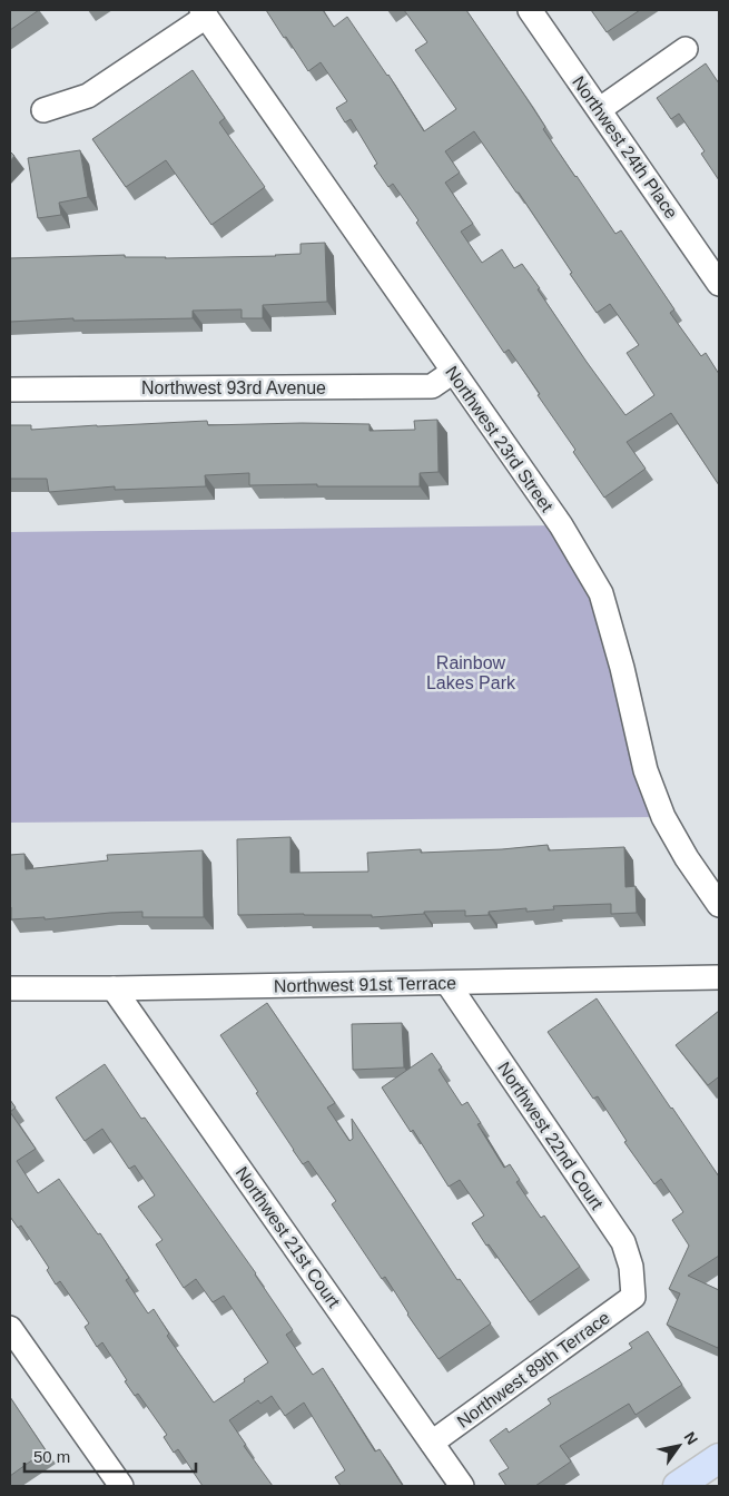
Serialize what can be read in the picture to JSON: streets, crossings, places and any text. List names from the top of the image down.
{
  "streets": {
    "street": [
      "Northwest 24th Place",
      "Northwest 93rd Avenue",
      "Northwest 23rd Street",
      "Northwest 91st Terrace",
      "Northwest 22nd Court",
      "Northwest 21st Court",
      "Northwest 89th Terrace"
    ]
  },
  "crossings": [
    ["Northwest 93rd Avenue", "Northwest 23rd Street"],
    ["Northwest 91st Terrace", "Northwest 22nd Court"],
    ["Northwest 91st Terrace", "Northwest 21st Court"],
    ["Northwest 22nd Court", "Northwest 89th Terrace"],
    ["Northwest 21st Court", "Northwest 89th Terrace"]
  ],
  "parks": ["Rainbow Lakes Park"],
  "scale_bar": "50 m",
  "north": "top right"
}
